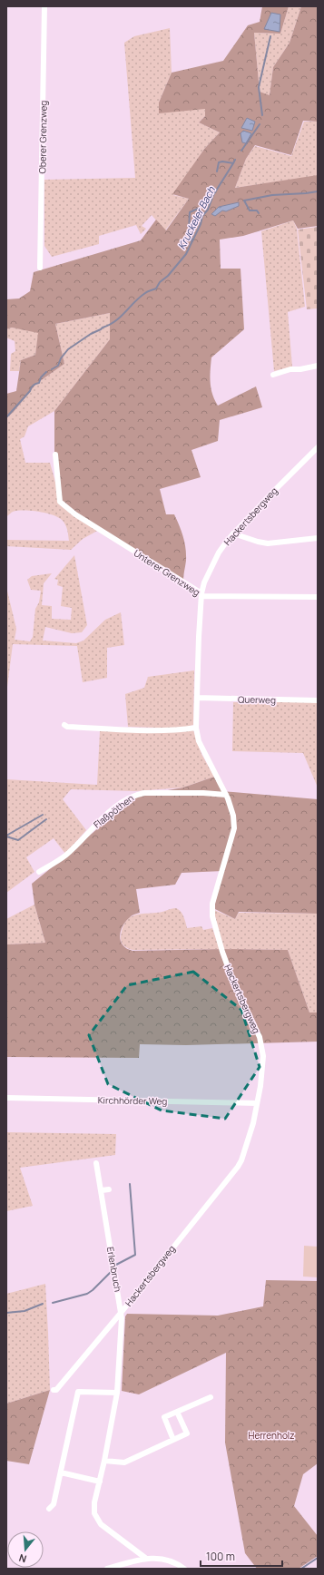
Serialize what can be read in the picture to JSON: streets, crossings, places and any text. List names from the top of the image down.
{
  "streets": {
    "street": [
      "Oberer Grenzweg",
      "Hackertsbergweg",
      "Unterer Grenzweg",
      "Querweg",
      "Flaßpöthen",
      "Kirchhörder Weg",
      "Erlenbruch"
    ]
  },
  "crossings": [
    ["Hackertsbergweg", "Unterer Grenzweg"],
    ["Hackertsbergweg", "Querweg"],
    ["Hackertsbergweg", "Flaßpöthen"],
    ["Hackertsbergweg", "Kirchhörder Weg"],
    ["Hackertsbergweg", "Erlenbruch"]
  ],
  "water": ["Kruckeler Bach"],
  "parks": ["Herrenholz"],
  "scale_bar": "100 m",
  "north": "bottom"
}
